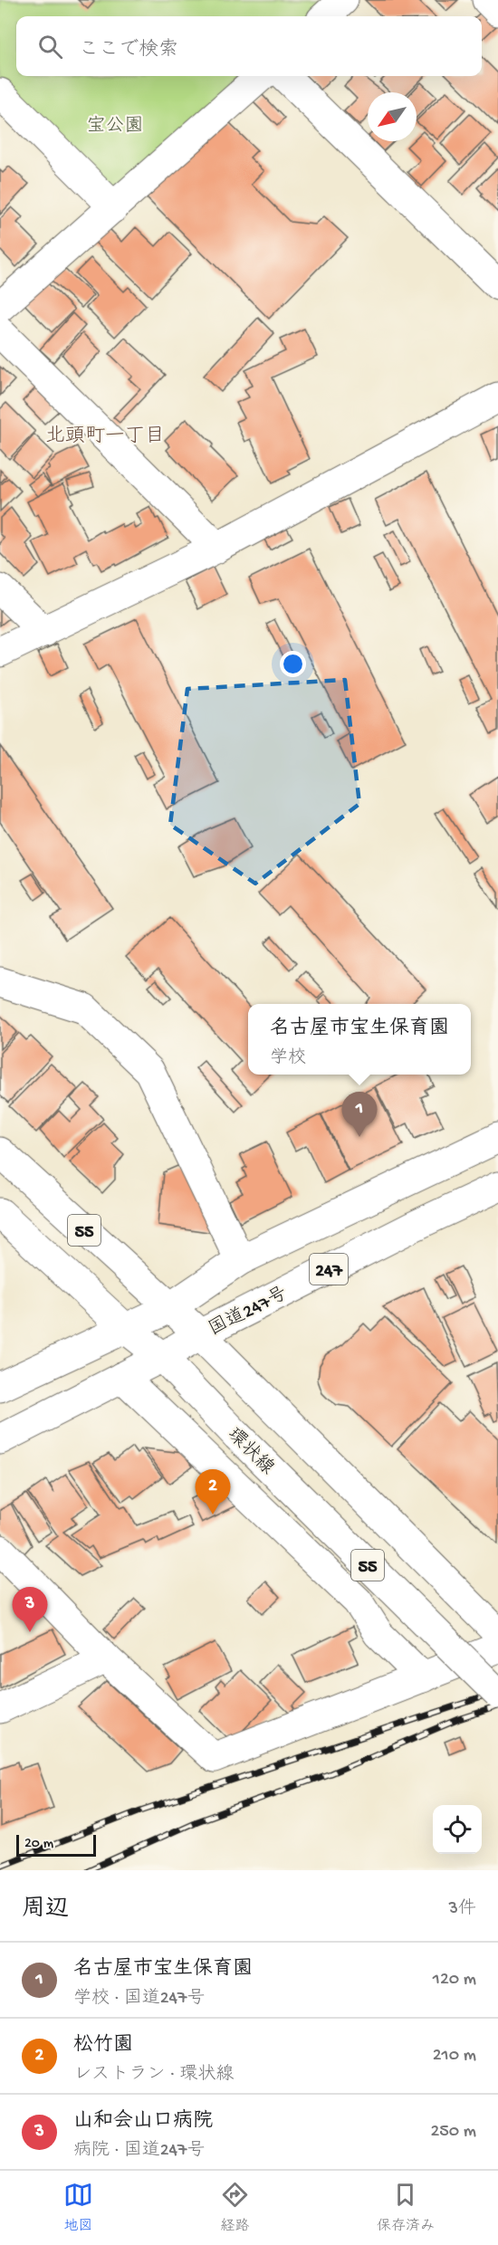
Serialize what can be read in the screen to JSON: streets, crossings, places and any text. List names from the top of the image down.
{
  "streets": {
    "main road": [
      "55",
      "247",
      "国道247号",
      "環状線"
    ]
  },
  "crossings": [
    ["55", "247"],
    ["55", "国道247号"],
    ["247", "環状線"],
    ["国道247号", "環状線"]
  ],
  "districts": ["北頭町一丁目"],
  "parks": ["宝公園"],
  "scale_bar": "20 m",
  "north": "bottom left",
  "page": {
    "search": "ここで検索",
    "popup": ["名古屋市宝生保育園", "学校"],
    "pins": ["1", "2", "3"],
    "scale": "20 m",
    "heading": ["周辺", "3件"],
    "list": [
      {
        "mark": "1",
        "name": "名古屋市宝生保育園",
        "note": "学校 · 国道247号",
        "value": "120 m"
      },
      {
        "mark": "2",
        "name": "松竹園",
        "note": "レストラン · 環状線",
        "value": "210 m"
      },
      {
        "mark": "3",
        "name": "山和会山口病院",
        "note": "病院 · 国道247号",
        "value": "250 m"
      }
    ],
    "nav": ["地図", "経路", "保存済み"]
  }
}
